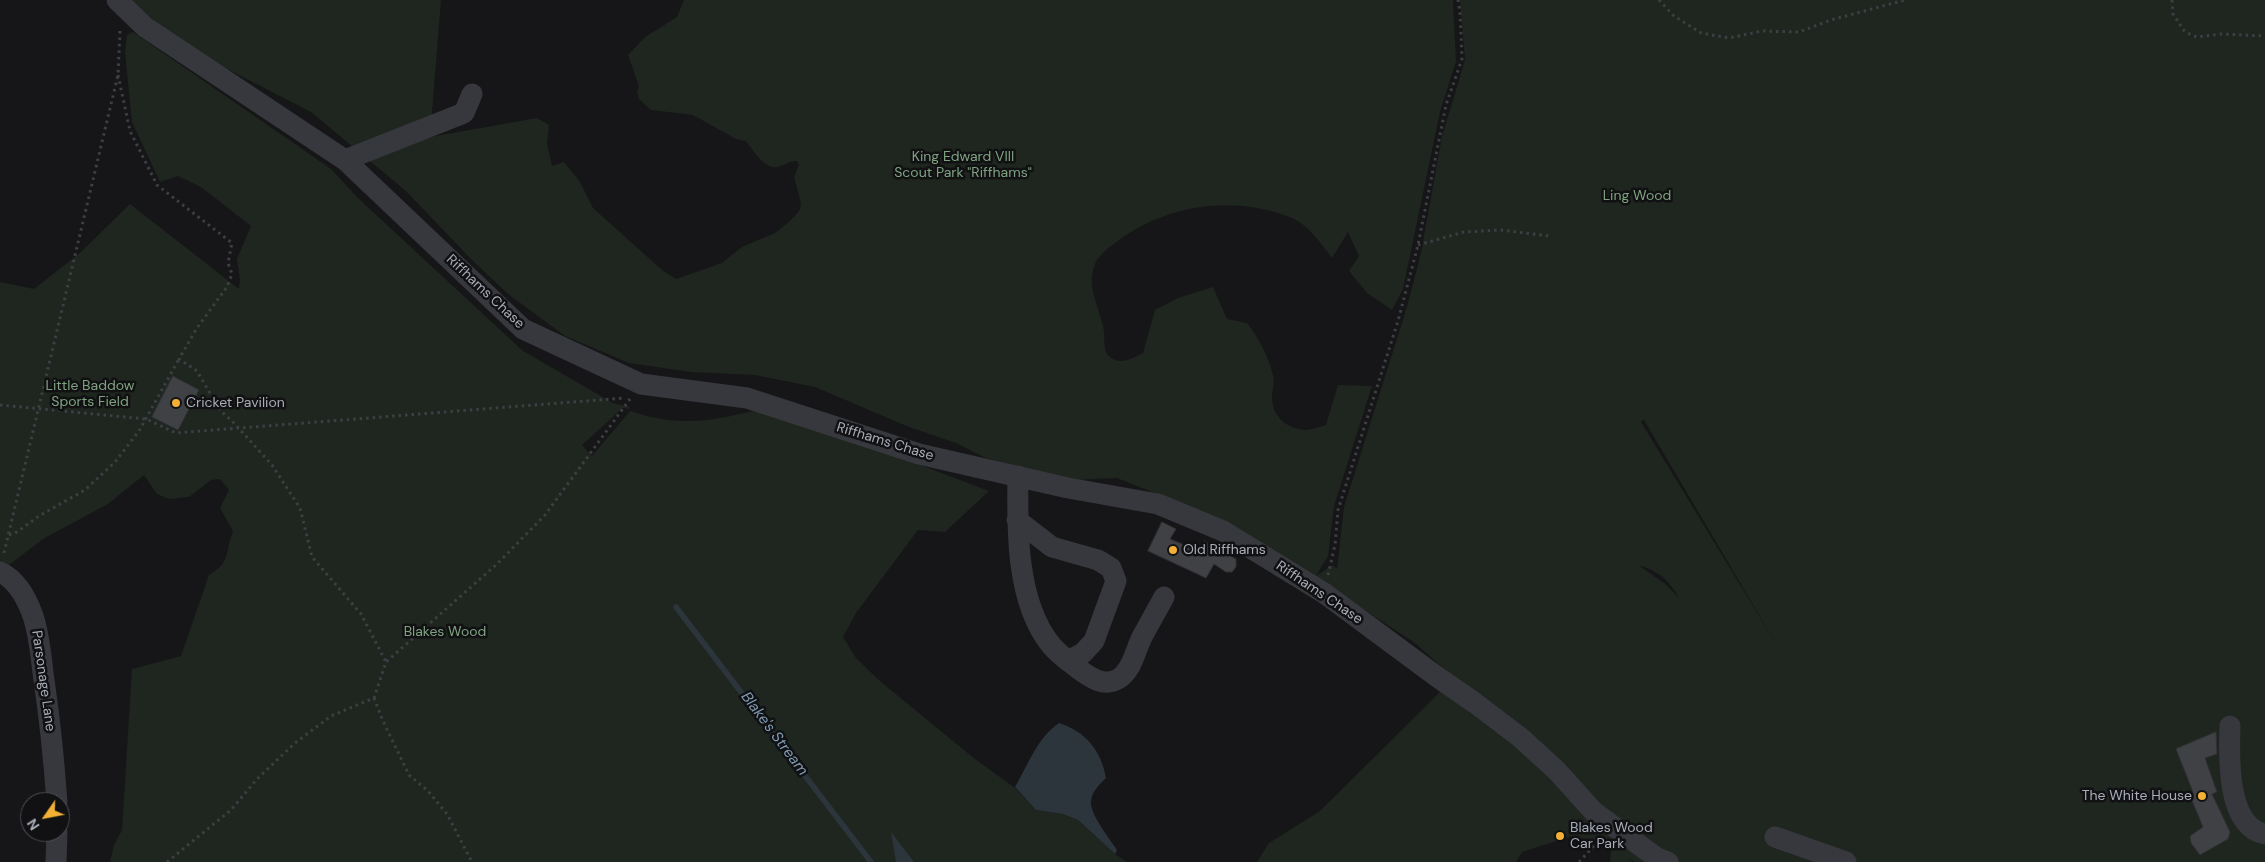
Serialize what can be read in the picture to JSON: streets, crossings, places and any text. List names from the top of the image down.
{
  "streets": {
    "street": ["Riffhams Chase", "Parsonage Lane"]
  },
  "water": ["Blake's Stream"],
  "parks": [
    "King Edward VIII Scout Park \"Riffhams\"",
    "Ling Wood",
    "Little Baddow Sports Field",
    "Blakes Wood"
  ],
  "places": [
    "Cricket Pavilion",
    "Old Riffhams",
    "The White House",
    "Blakes Wood Car Park"
  ],
  "north": "bottom left"
}
